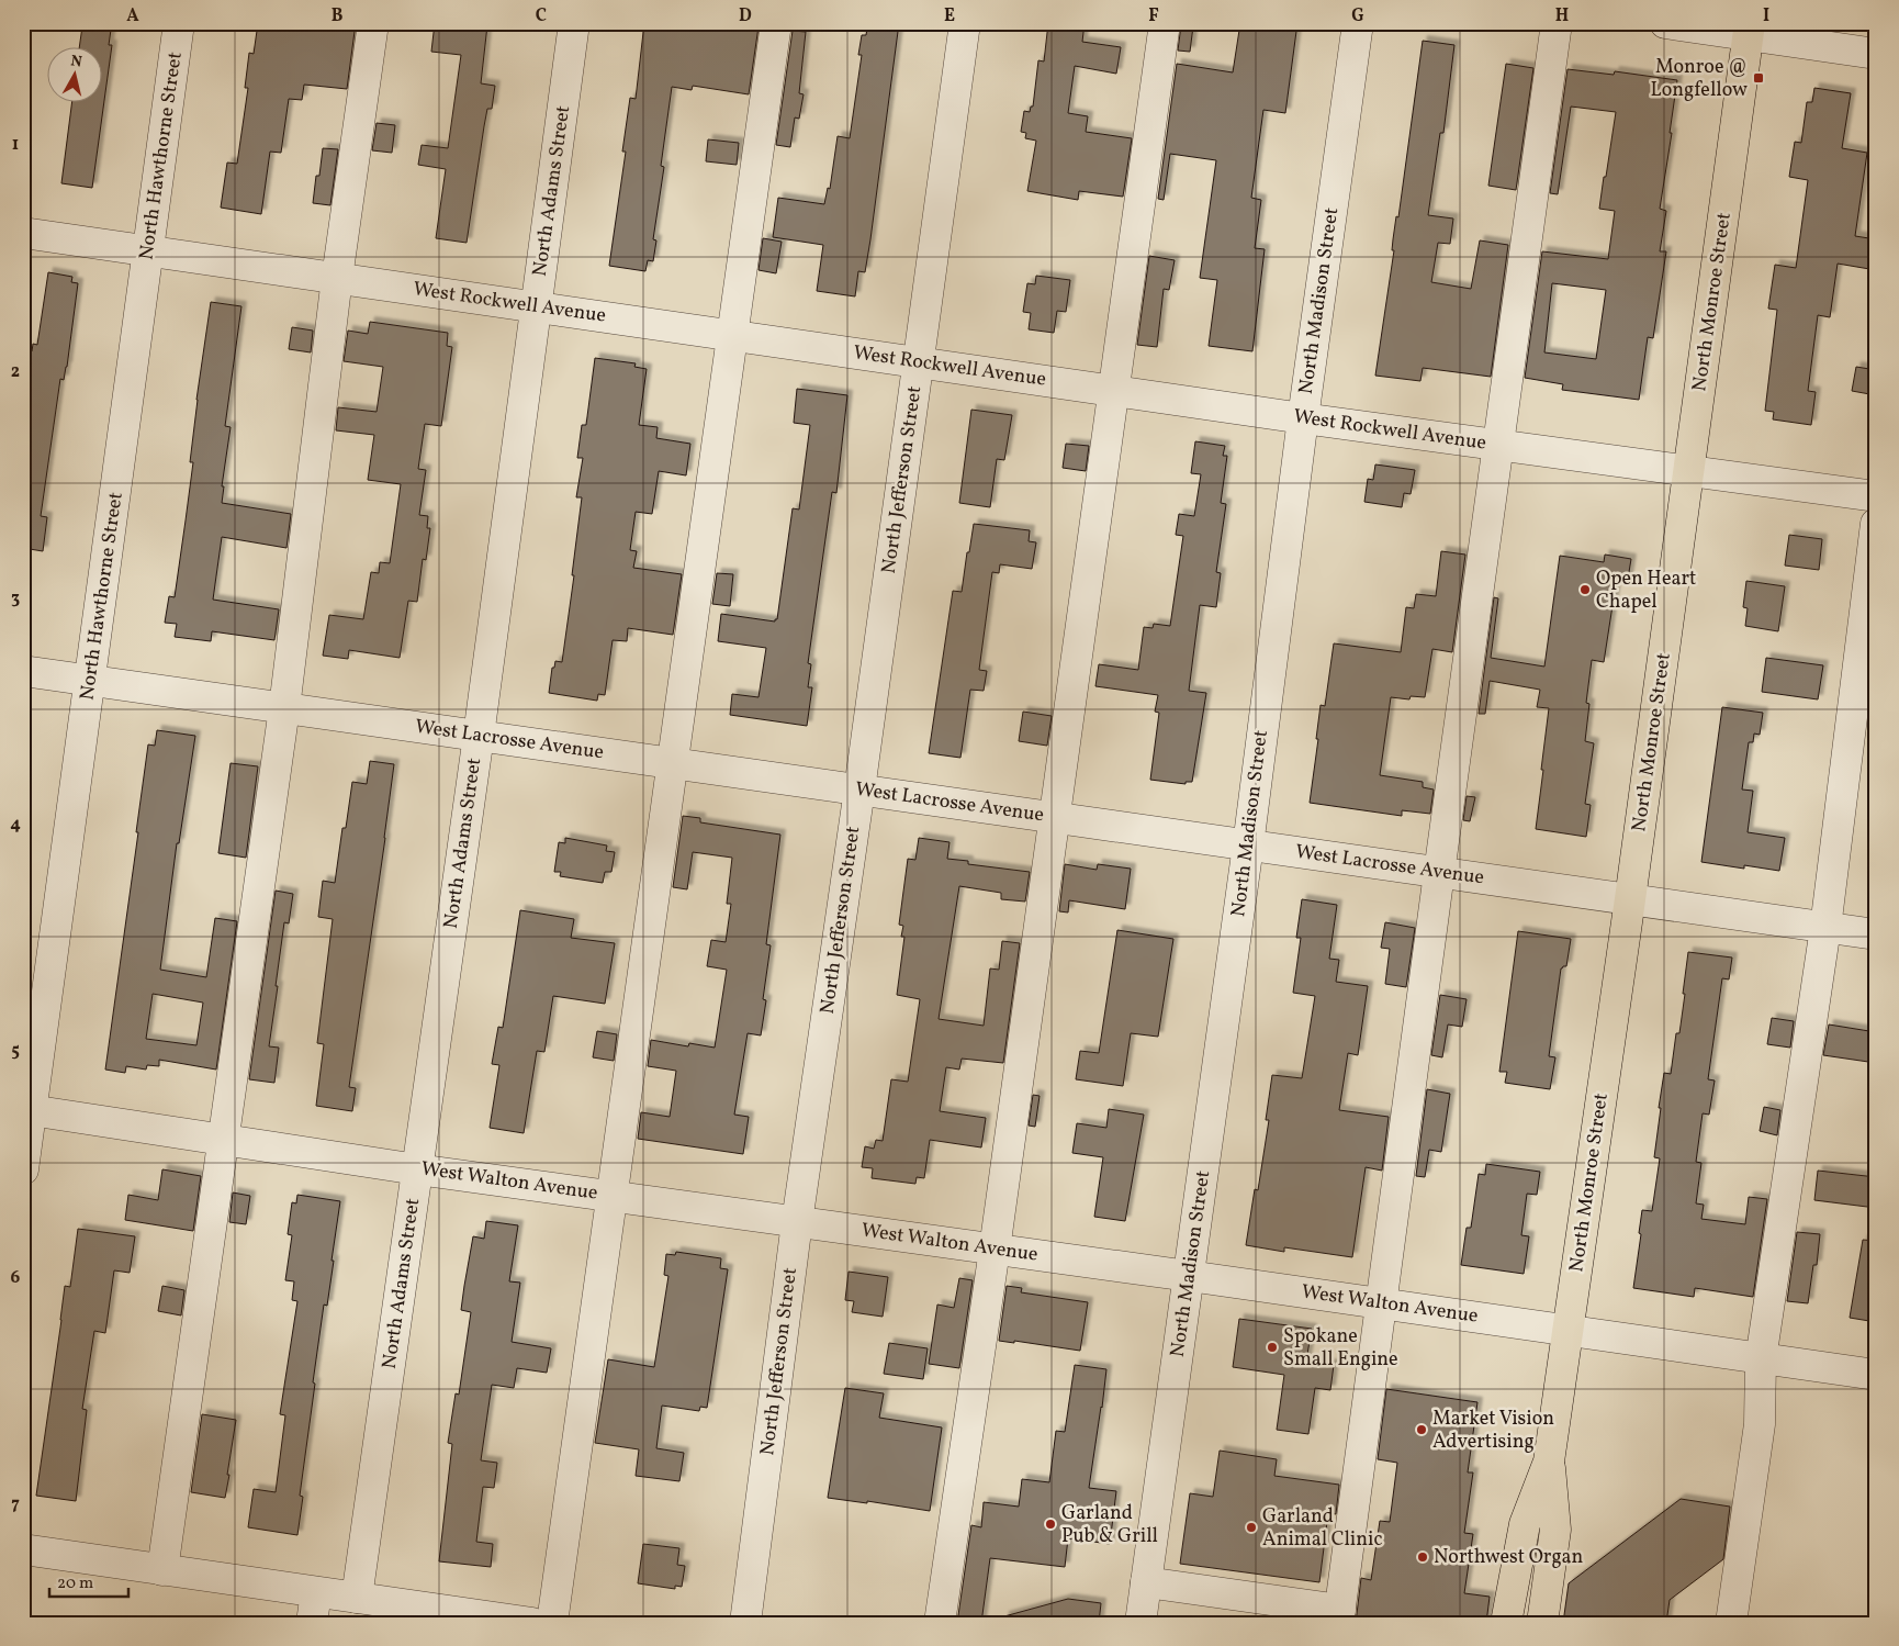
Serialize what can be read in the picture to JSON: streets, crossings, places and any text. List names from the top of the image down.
{
  "streets": {
    "main road": ["North Monroe Street"],
    "street": [
      "North Hawthorne Street",
      "North Adams Street",
      "North Madison Street",
      "West Rockwell Avenue",
      "North Jefferson Street",
      "West Lacrosse Avenue",
      "West Walton Avenue"
    ]
  },
  "crossings": [
    ["North Hawthorne Street", "West Rockwell Avenue"],
    ["North Hawthorne Street", "West Lacrosse Avenue"],
    ["North Hawthorne Street", "West Walton Avenue"],
    ["North Adams Street", "West Rockwell Avenue"],
    ["North Adams Street", "West Lacrosse Avenue"],
    ["North Adams Street", "West Walton Avenue"],
    ["North Madison Street", "West Rockwell Avenue"],
    ["North Madison Street", "West Lacrosse Avenue"],
    ["North Madison Street", "West Walton Avenue"],
    ["North Monroe Street", "West Rockwell Avenue"],
    ["North Monroe Street", "West Lacrosse Avenue"],
    ["North Monroe Street", "West Walton Avenue"],
    ["West Rockwell Avenue", "North Jefferson Street"],
    ["North Jefferson Street", "West Lacrosse Avenue"],
    ["North Jefferson Street", "West Walton Avenue"]
  ],
  "places": {
    "transit": ["Monroe @ Longfellow"],
    "other": [
      "Open Heart Chapel",
      "Spokane Small Engine",
      "Market Vision Advertising",
      "Garland Pub & Grill",
      "Garland Animal Clinic",
      "Northwest Organ"
    ]
  },
  "scale_bar": "20 m",
  "north": "top",
  "grid": {
    "columns": [
      "A",
      "B",
      "C",
      "D",
      "E",
      "F",
      "G",
      "H",
      "I"
    ],
    "rows": [
      "1",
      "2",
      "3",
      "4",
      "5",
      "6",
      "7"
    ]
  }
}
